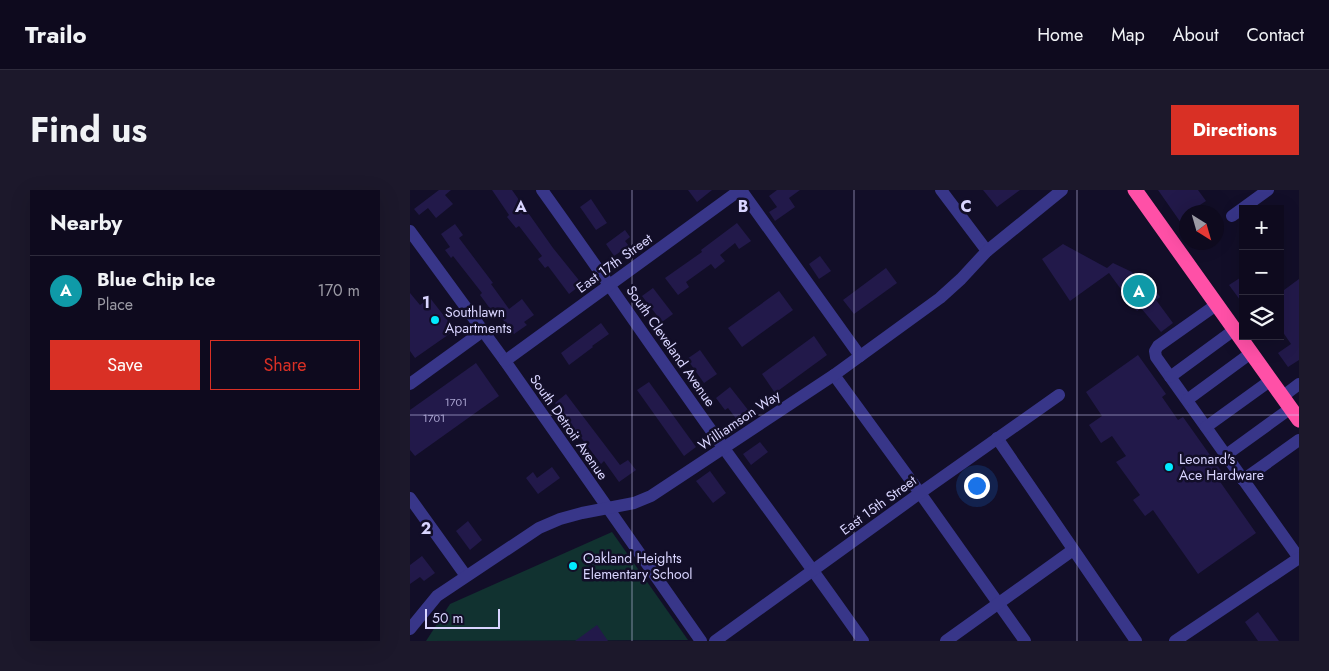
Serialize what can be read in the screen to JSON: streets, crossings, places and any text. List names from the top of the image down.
{
  "streets": {
    "street": [
      "East 17th Street",
      "South Cleveland Avenue",
      "Williamson Way",
      "South Detroit Avenue",
      "East 15th Street"
    ]
  },
  "crossings": [
    ["East 17th Street", "South Cleveland Avenue"],
    ["East 17th Street", "South Detroit Avenue"],
    ["South Cleveland Avenue", "Williamson Way"],
    ["South Cleveland Avenue", "East 15th Street"],
    ["Williamson Way", "South Detroit Avenue"]
  ],
  "places": ["Southlawn Apartments", "Leonard's Ace Hardware", "Oakland Heights Elementary School"],
  "house_numbers": ["1701", "1701"],
  "scale_bar": "50 m",
  "north": "bottom right",
  "page": {
    "header": "Trailo",
    "nav": [
      "Home",
      "Map",
      "About",
      "Contact"
    ],
    "title": "Find us",
    "buttons": [
      "Directions",
      ["Save", "Share"]
    ],
    "heading": "Nearby",
    "map_buttons": ["+", "−"],
    "list": [
      {
        "mark": "A",
        "name": "Blue Chip Ice",
        "note": "Place",
        "value": "170 m"
      }
    ],
    "pins": "A",
    "scale": "50 m"
  },
  "grid": {
    "columns": ["A", "B", "C"],
    "rows": ["1", "2"]
  }
}
